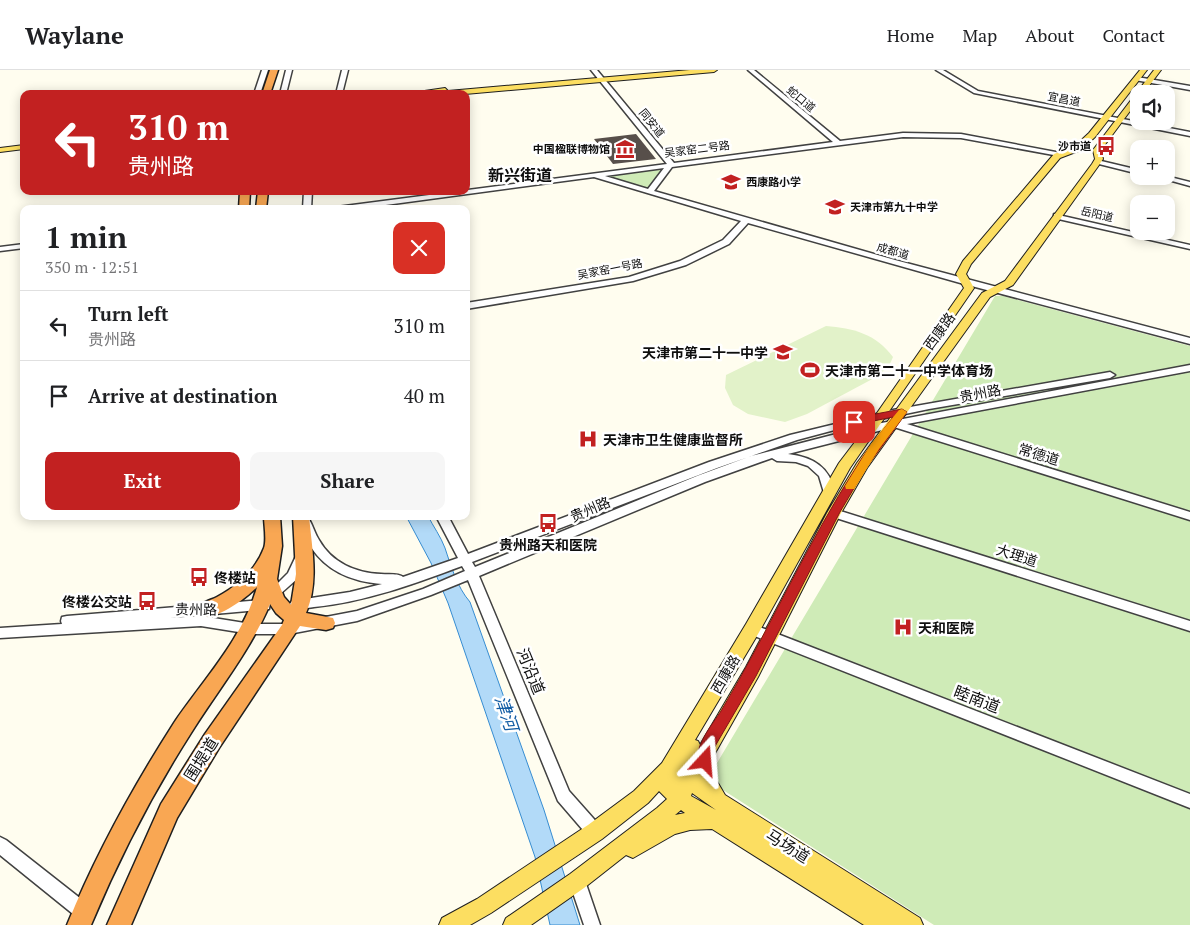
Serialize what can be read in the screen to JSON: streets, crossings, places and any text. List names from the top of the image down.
{
  "streets": {
    "highway": ["围堤道"],
    "main road": ["西康路", "马场道"],
    "street": [
      "蛇口道",
      "宜昌道",
      "同安道",
      "吴家窑二号路",
      "岳阳道",
      "成都道",
      "吴家窑一号路",
      "贵州路",
      "常德道",
      "大理道",
      "河沿道",
      "睦南道"
    ]
  },
  "crossings": [
    ["蛇口道", "吴家窑二号路"],
    ["宜昌道", "西康路"],
    ["同安道", "吴家窑二号路"],
    ["吴家窑二号路", "成都道"],
    ["吴家窑二号路", "西康路"],
    ["岳阳道", "西康路"],
    ["成都道", "吴家窑一号路"],
    ["成都道", "西康路"],
    ["西康路", "贵州路"],
    ["西康路", "常德道"],
    ["西康路", "大理道"],
    ["西康路", "睦南道"],
    ["西康路", "马场道"],
    ["贵州路", "常德道"],
    ["贵州路", "河沿道"],
    ["贵州路", "围堤道"]
  ],
  "districts": ["新兴街道"],
  "water": ["津河"],
  "places": {
    "bus stop": [
      "沙市道",
      "贵州路天和医院",
      "佟楼站",
      "佟楼公交站"
    ],
    "museum": ["中国楹联博物馆"],
    "school or university": ["西康路小学", "天津市第九十中学", "天津市第二十一中学"],
    "sports": ["天津市第二十一中学体育场"],
    "hospital": ["天津市卫生健康监督所", "天和医院"]
  },
  "page": {
    "header": "Waylane",
    "nav": [
      "Home",
      "Map",
      "About",
      "Contact"
    ],
    "map_buttons": ["+", "−"],
    "turn": ["310 m", "贵州路"],
    "heading": ["1 min", "350 m · 12:51"],
    "list": [
      {
        "name": "Turn left",
        "note": "贵州路",
        "value": "310 m"
      },
      {
        "name": "Arrive at destination",
        "value": "40 m"
      }
    ],
    "buttons": ["Exit", "Share"]
  }
}
